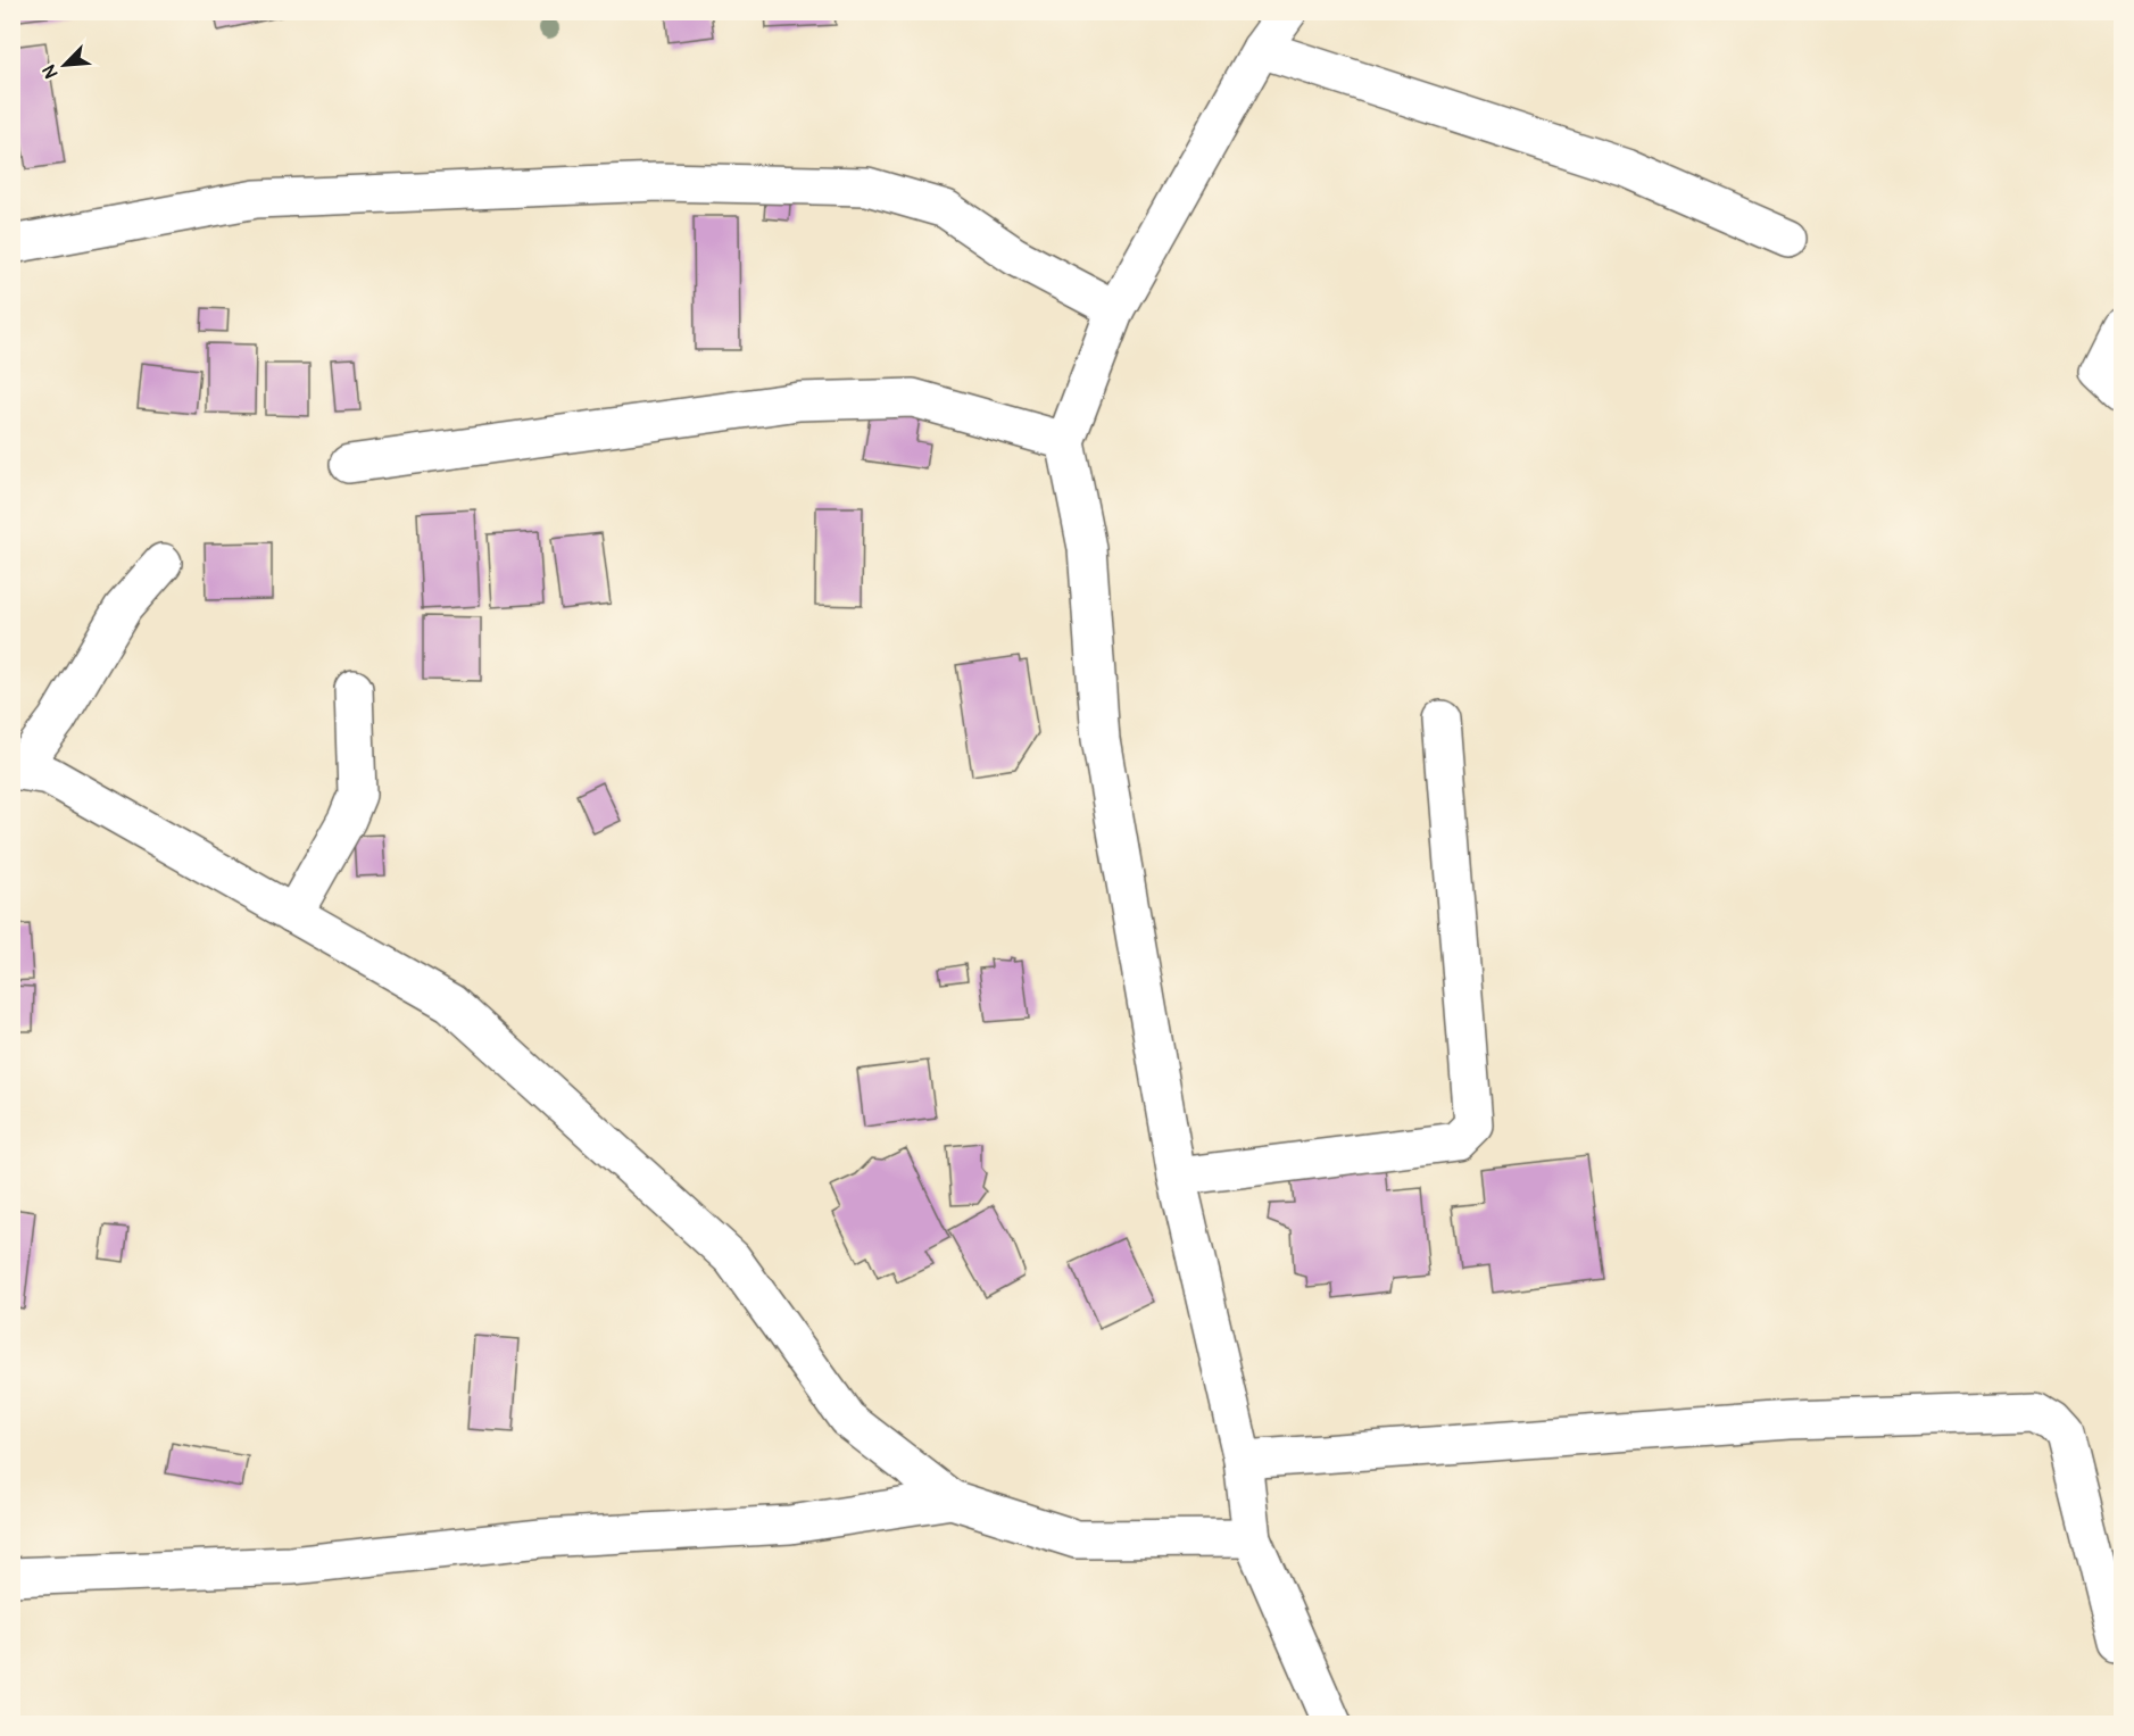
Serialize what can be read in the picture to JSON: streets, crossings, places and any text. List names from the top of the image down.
{
  "north": "bottom left"
}
